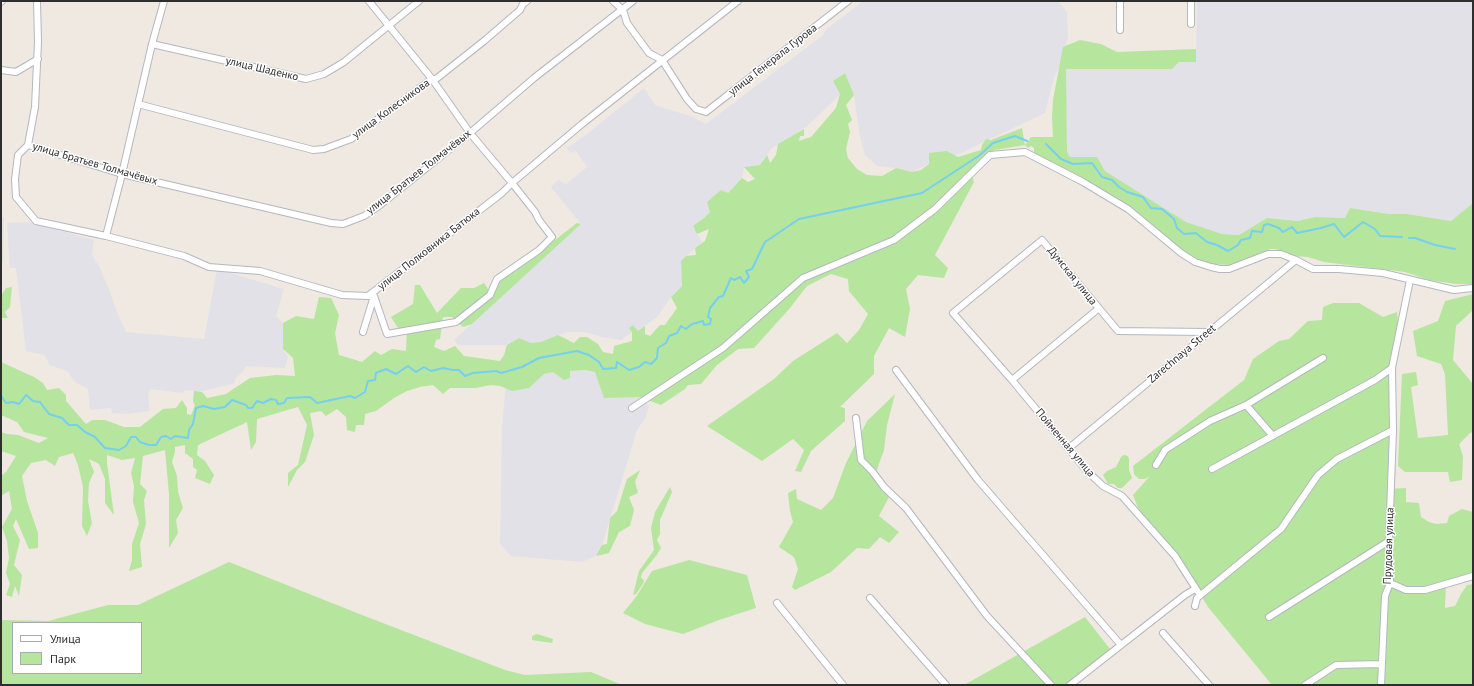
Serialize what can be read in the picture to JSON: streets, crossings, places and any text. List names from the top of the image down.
{
  "streets": {
    "street": [
      "улица Генерала Гурова",
      "улица Шаденко",
      "улица Колесникова",
      "улица Братьев Толмачёвых",
      "улица Полковника Батюка",
      "Думская улица",
      "Zarechnaya Street",
      "Пойменная улица",
      "Прудовая улица"
    ]
  },
  "crossings": [
    ["улица Генерала Гурова", "улица Полковника Батюка"],
    ["улица Братьев Толмачёвых", "улица Полковника Батюка"],
    ["Думская улица", "Zarechnaya Street"],
    ["Думская улица", "Пойменная улица"],
    ["Zarechnaya Street", "Пойменная улица"]
  ],
  "legend": ["Улица", "Парк"]
}
